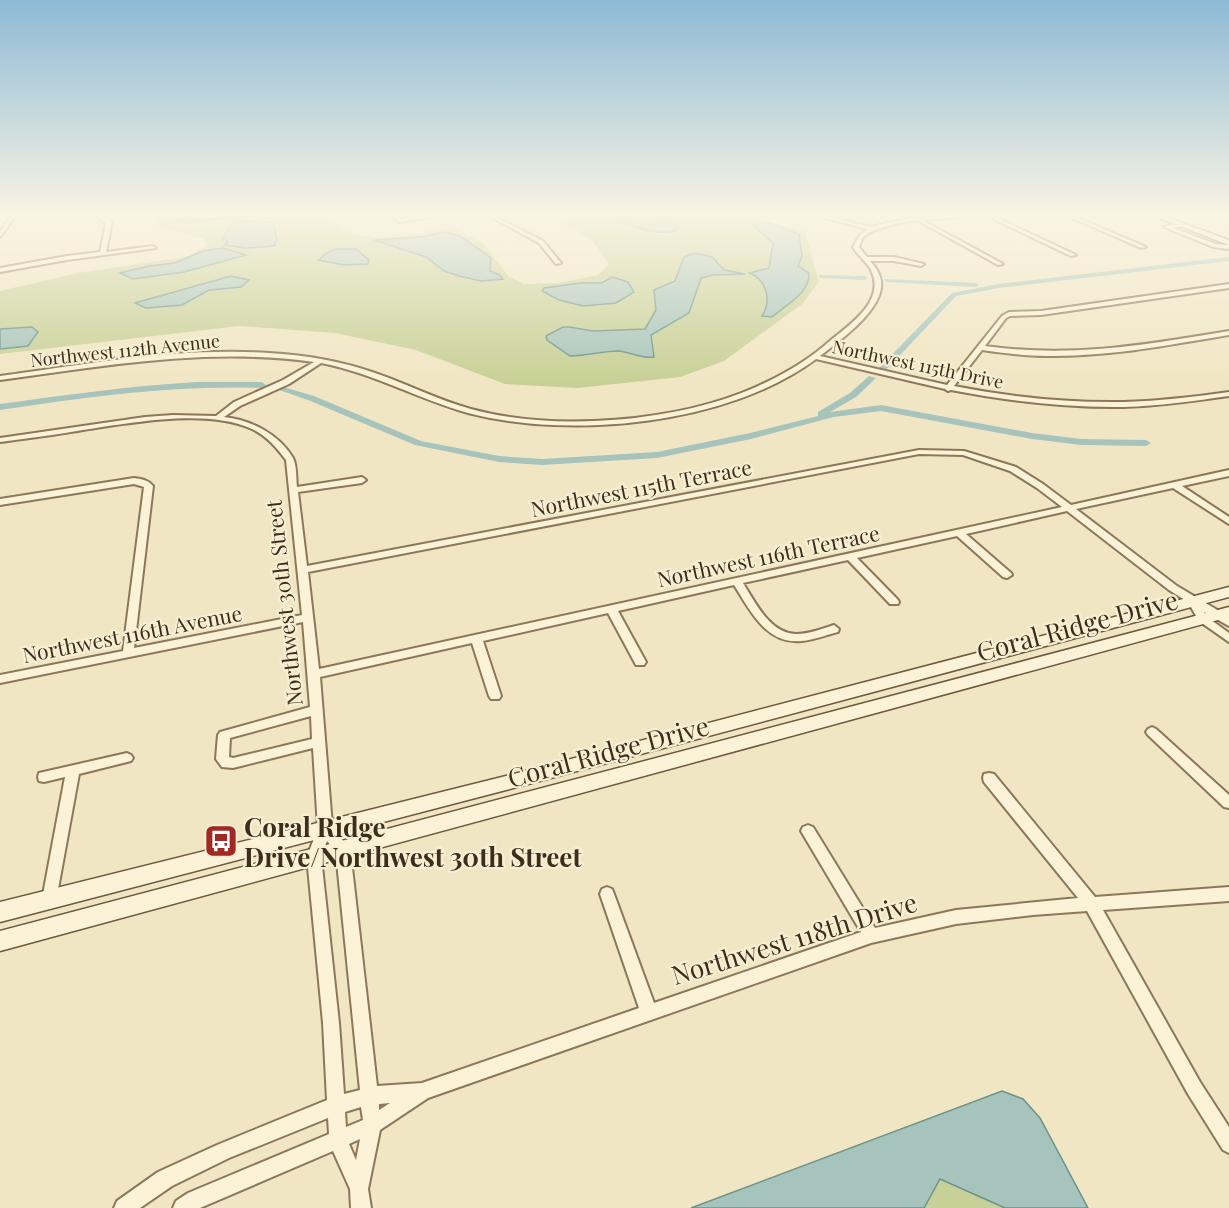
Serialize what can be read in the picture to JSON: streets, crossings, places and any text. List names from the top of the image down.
{
  "streets": {
    "main road": ["Coral Ridge Drive"],
    "street": [
      "Northwest 112th Avenue",
      "Northwest 115th Drive",
      "Northwest 115th Terrace",
      "Northwest 116th Terrace",
      "Northwest 30th Street",
      "Northwest 116th Avenue",
      "Northwest 118th Drive"
    ]
  },
  "crossings": [
    ["Northwest 112th Avenue", "Northwest 115th Drive"],
    ["Northwest 115th Terrace", "Northwest 116th Terrace"],
    ["Northwest 115th Terrace", "Northwest 30th Street"],
    ["Northwest 115th Terrace", "Coral Ridge Drive"],
    ["Northwest 116th Terrace", "Northwest 30th Street"],
    ["Northwest 30th Street", "Coral Ridge Drive"],
    ["Northwest 30th Street", "Northwest 116th Avenue"],
    ["Northwest 30th Street", "Northwest 118th Drive"]
  ],
  "places": {
    "bus stop": ["Coral Ridge Drive/Northwest 30th Street"]
  }
}
